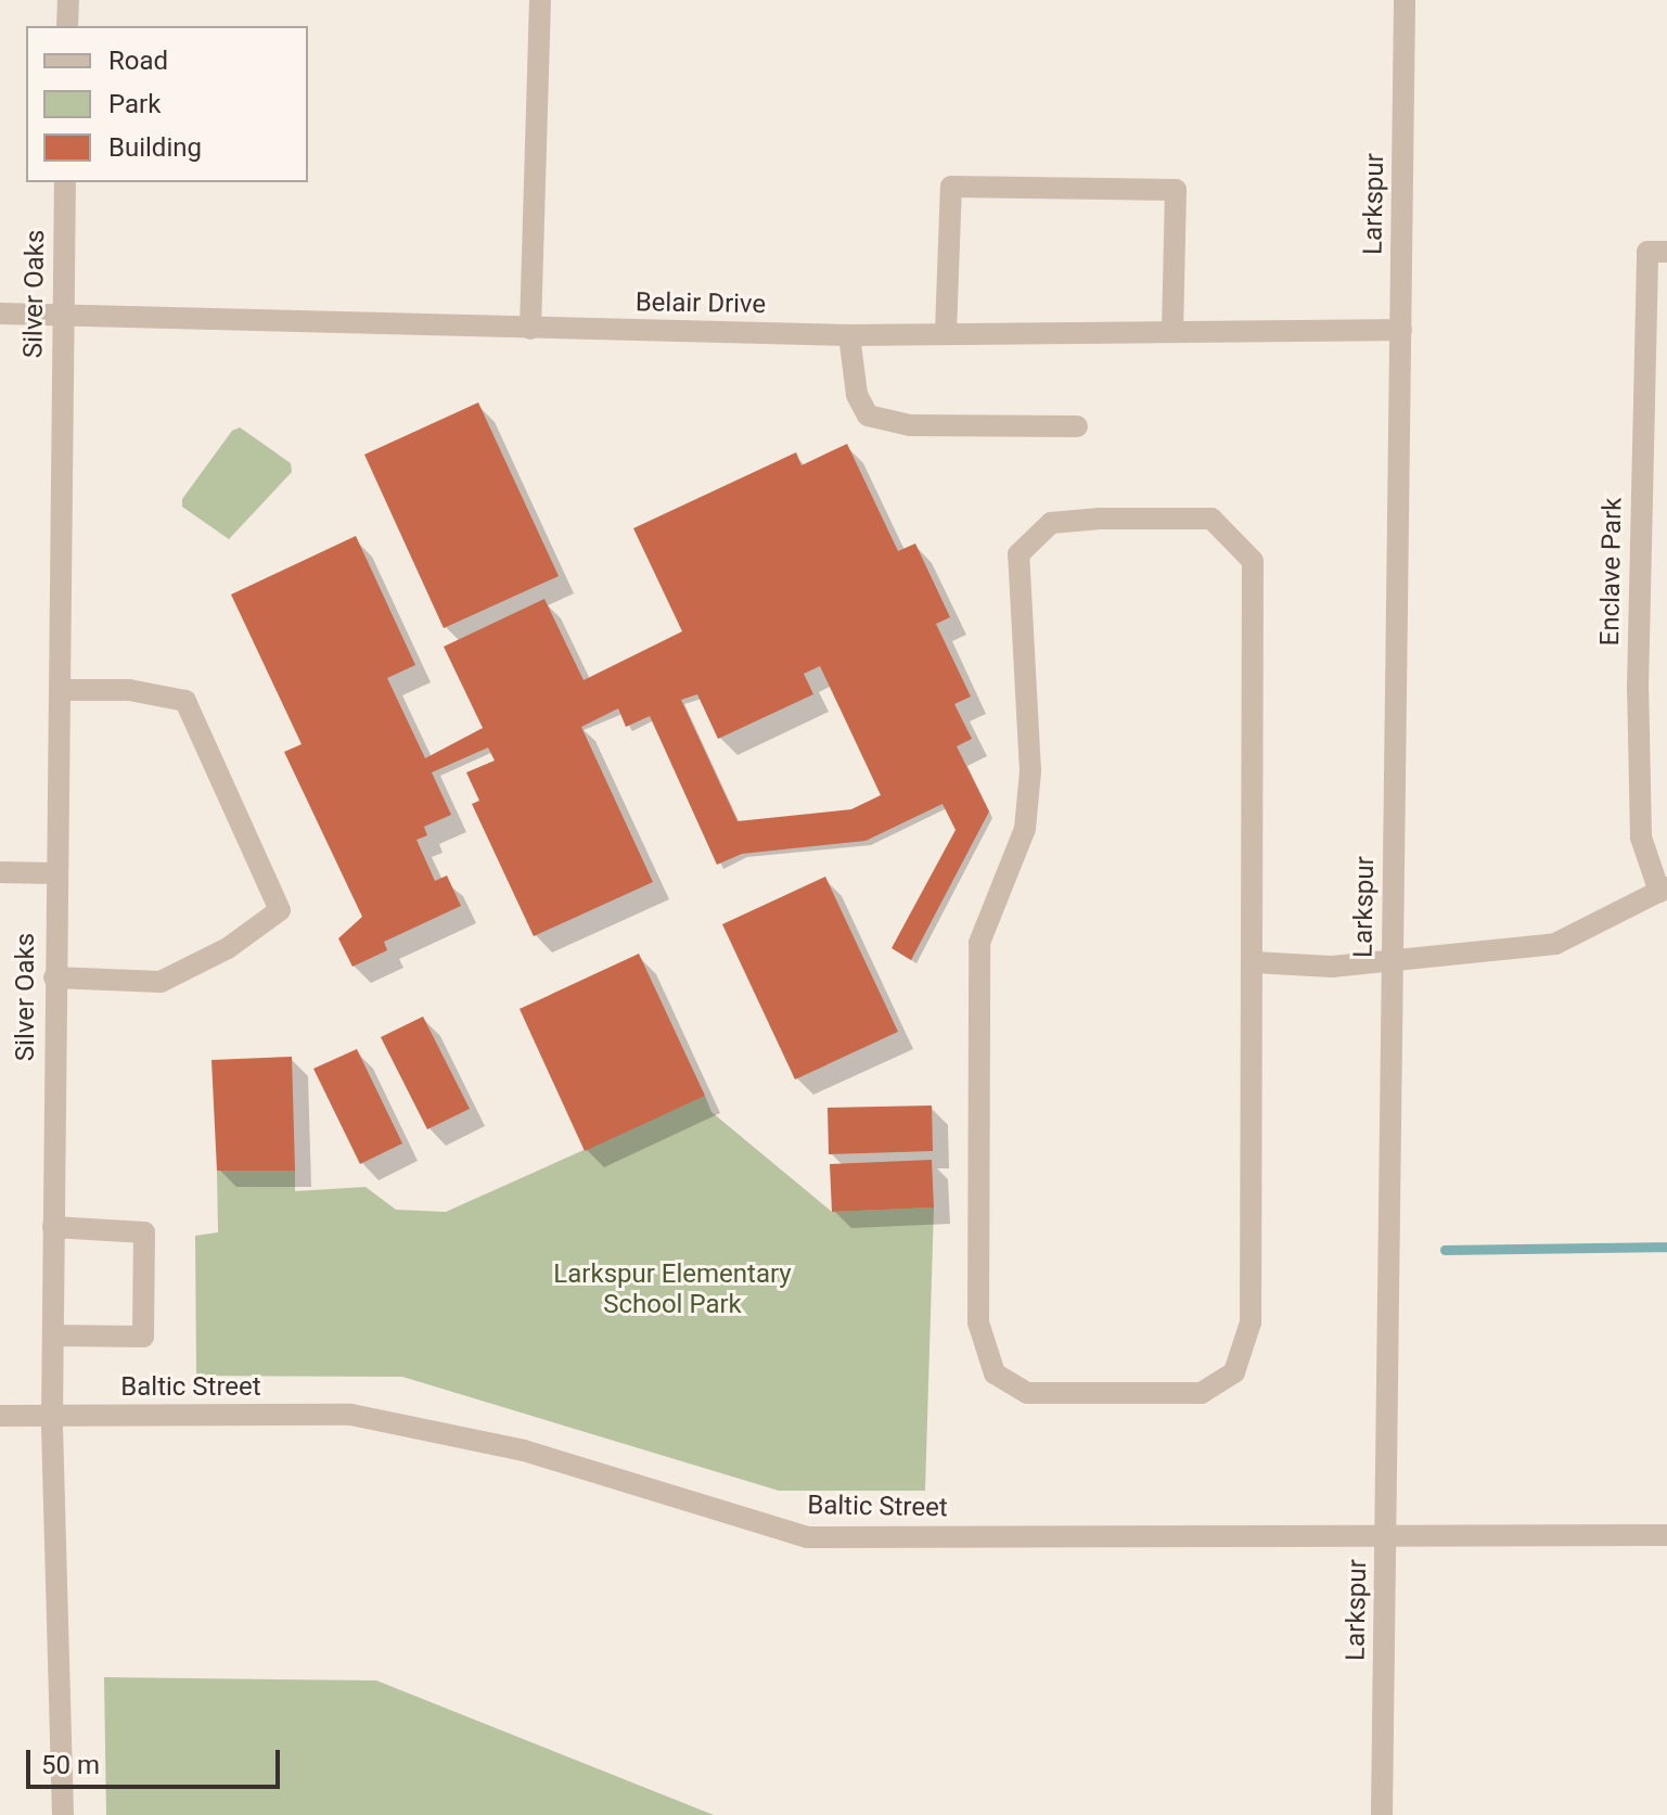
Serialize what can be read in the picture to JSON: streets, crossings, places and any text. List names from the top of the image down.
{
  "streets": {
    "street": [
      "Larkspur",
      "Silver Oaks",
      "Belair Drive",
      "Enclave Park",
      "Baltic Street"
    ]
  },
  "crossings": [
    ["Larkspur", "Belair Drive"],
    ["Larkspur", "Baltic Street"],
    ["Silver Oaks", "Belair Drive"],
    ["Silver Oaks", "Baltic Street"]
  ],
  "parks": ["Larkspur Elementary School Park"],
  "legend": ["Road", "Park", "Building"],
  "scale_bar": "50 m"
}
